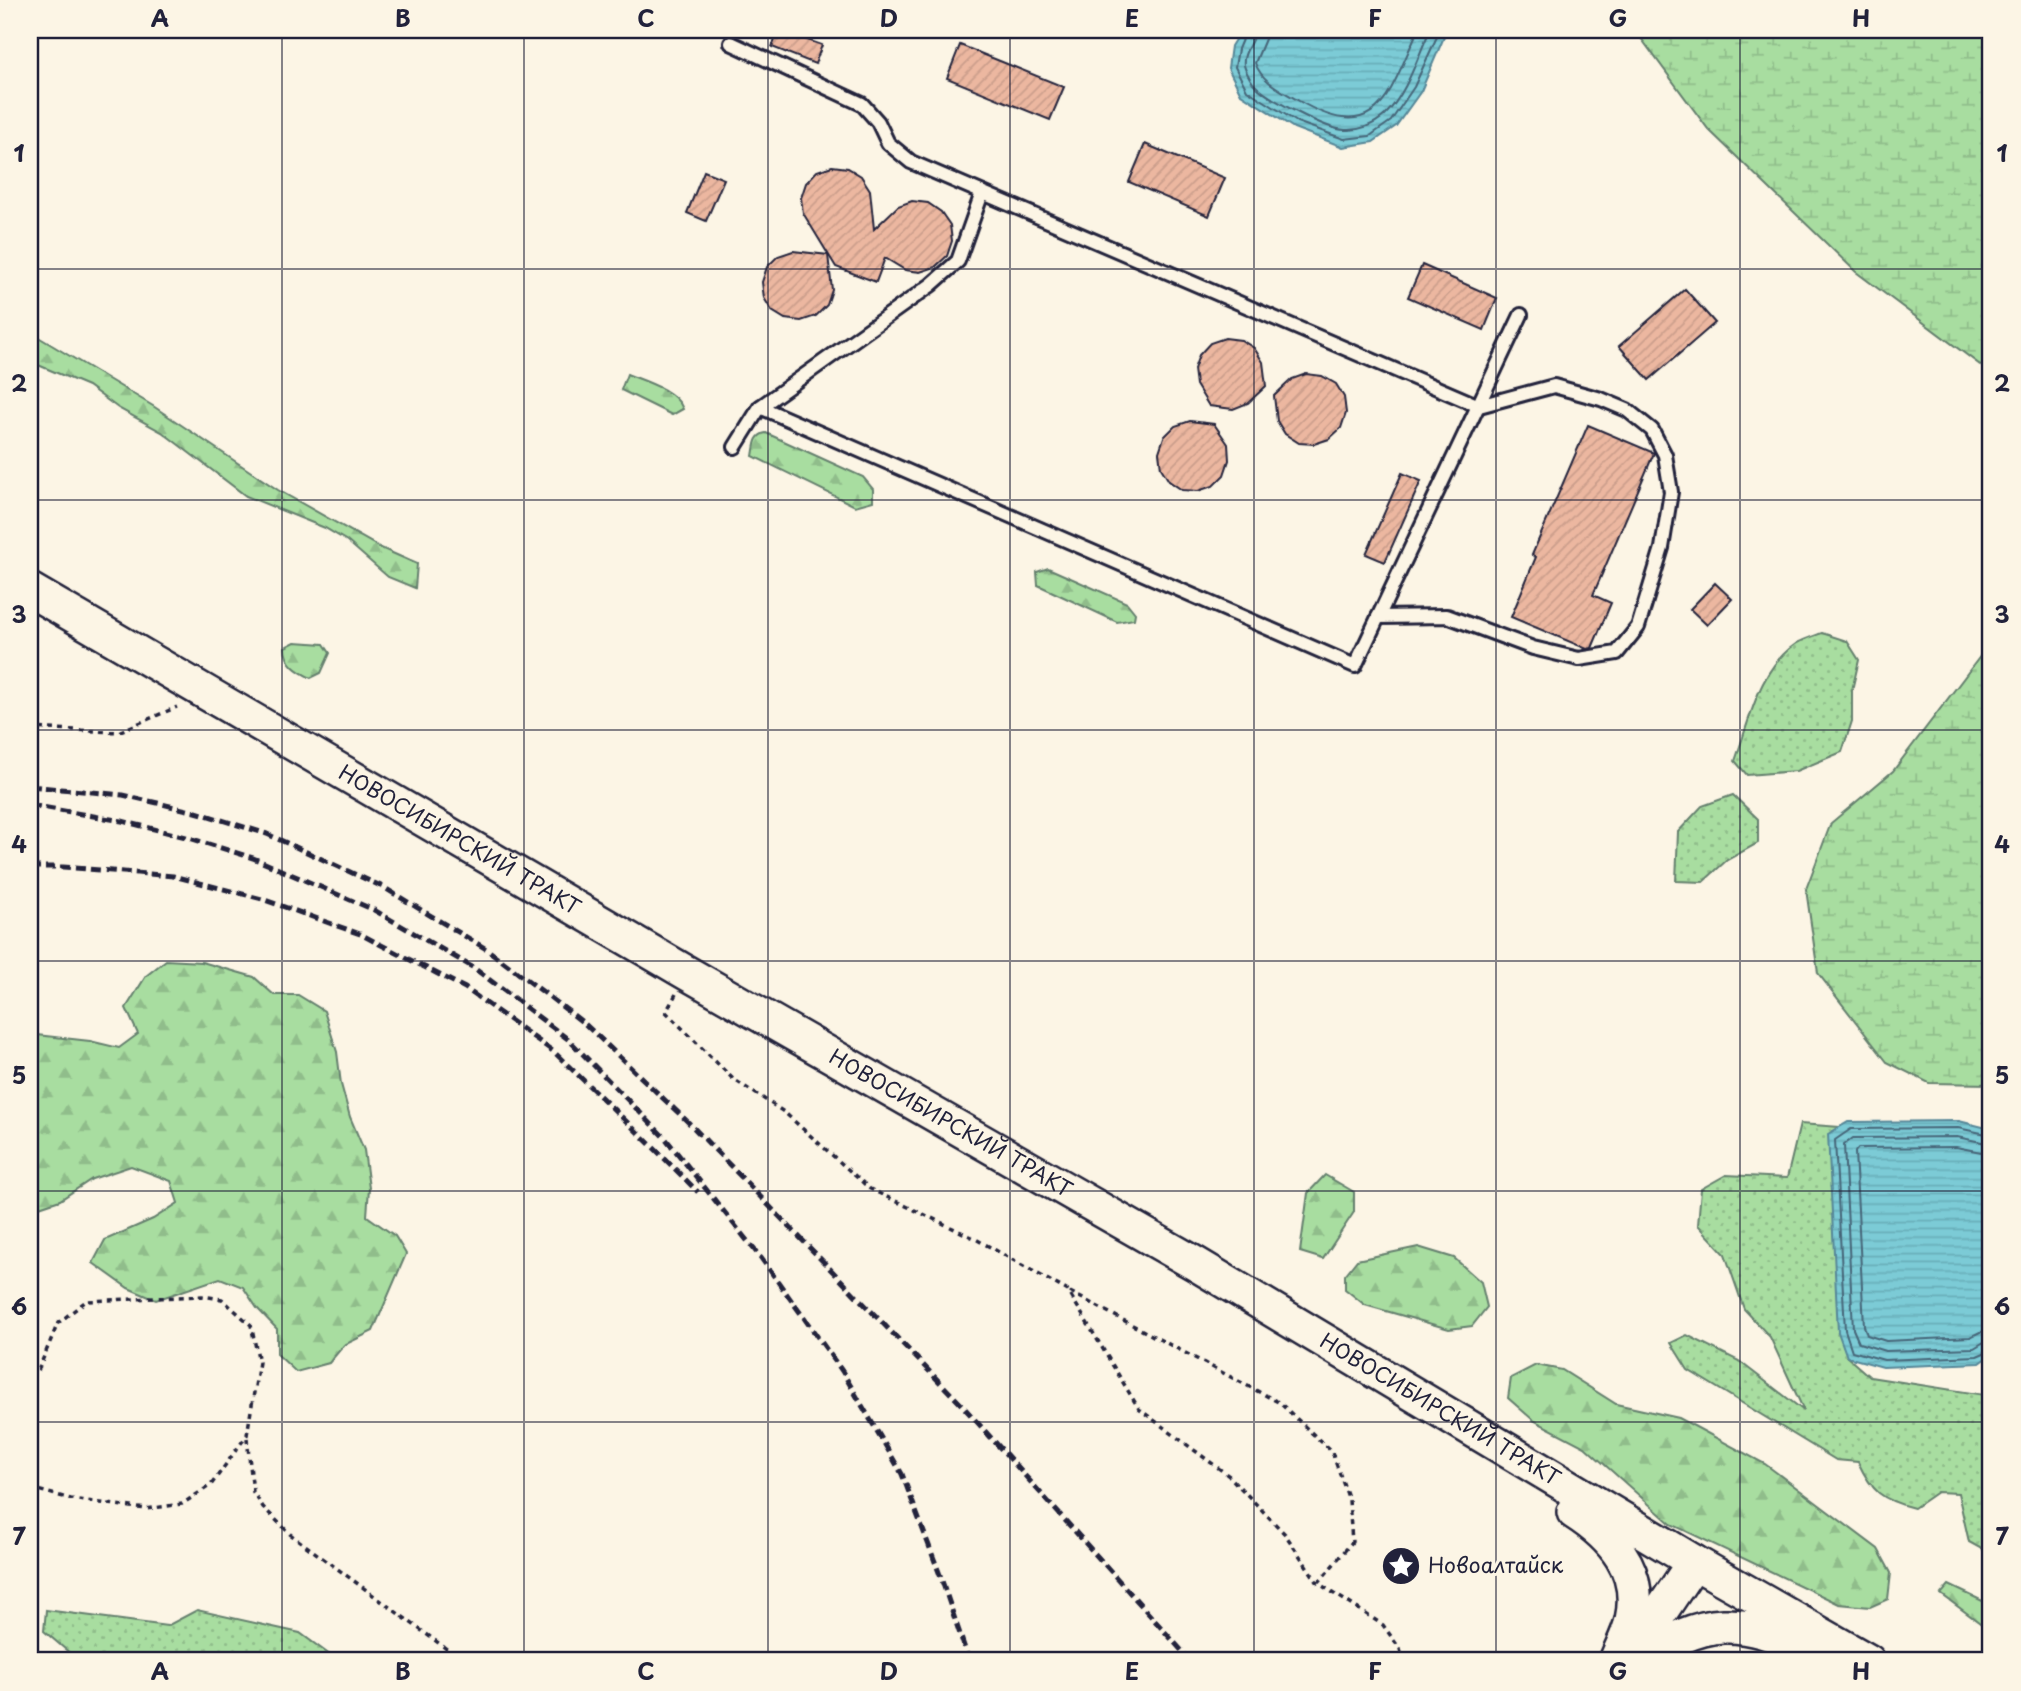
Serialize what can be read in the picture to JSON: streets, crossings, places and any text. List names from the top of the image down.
{
  "streets": {
    "main road": ["НОВОСИБИРСКИЙ ТРАКТ"]
  },
  "places": {
    "place": ["Новоалтайск"]
  },
  "grid": {
    "columns": [
      "A",
      "B",
      "C",
      "D",
      "E",
      "F",
      "G",
      "H"
    ],
    "rows": [
      "1",
      "2",
      "3",
      "4",
      "5",
      "6",
      "7"
    ]
  }
}
